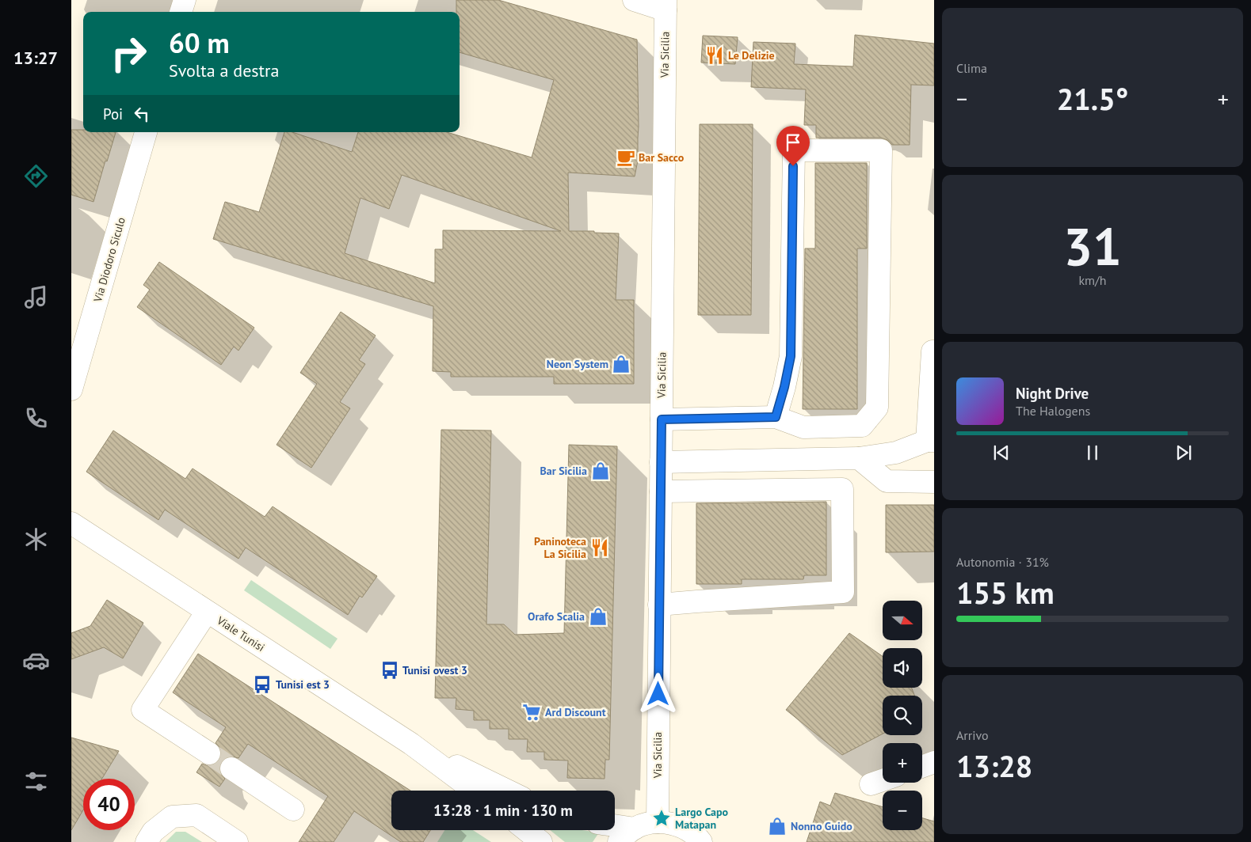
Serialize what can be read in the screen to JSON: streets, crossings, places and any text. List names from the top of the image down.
{
  "streets": {
    "street": ["Via Sicilia", "Via Diodoro Siculo", "Viale Tunisi"]
  },
  "places": {
    "restaurant": ["Le Delizie", "Paninoteca La Sicilia"],
    "cafe": ["Bar Sacco"],
    "shop": [
      "Neon System",
      "Bar Sicilia",
      "Orafo Scalia",
      "Nonno Guido"
    ],
    "bus stop": ["Tunisi ovest 3", "Tunisi est 3"],
    "supermarket": ["Ard Discount"],
    "place": ["Largo Capo Matapan"]
  },
  "north": "right",
  "page": {
    "tabs": "13:27",
    "tile": [
      "Clima",
      ["31", "km/h"],
      ["Autonomia · 31%", "155 km"],
      ["Arrivo", "13:28"]
    ],
    "turn": ["60 m", "Svolta a destra"],
    "heat": ["−", "21.5°", "+"],
    "then": "Poi",
    "song": ["Night Drive", "The Halogens"],
    "map_buttons": ["+", "−"],
    "limit": "40",
    "trip": "13:28 · 1 min · 130 m"
  }
}
